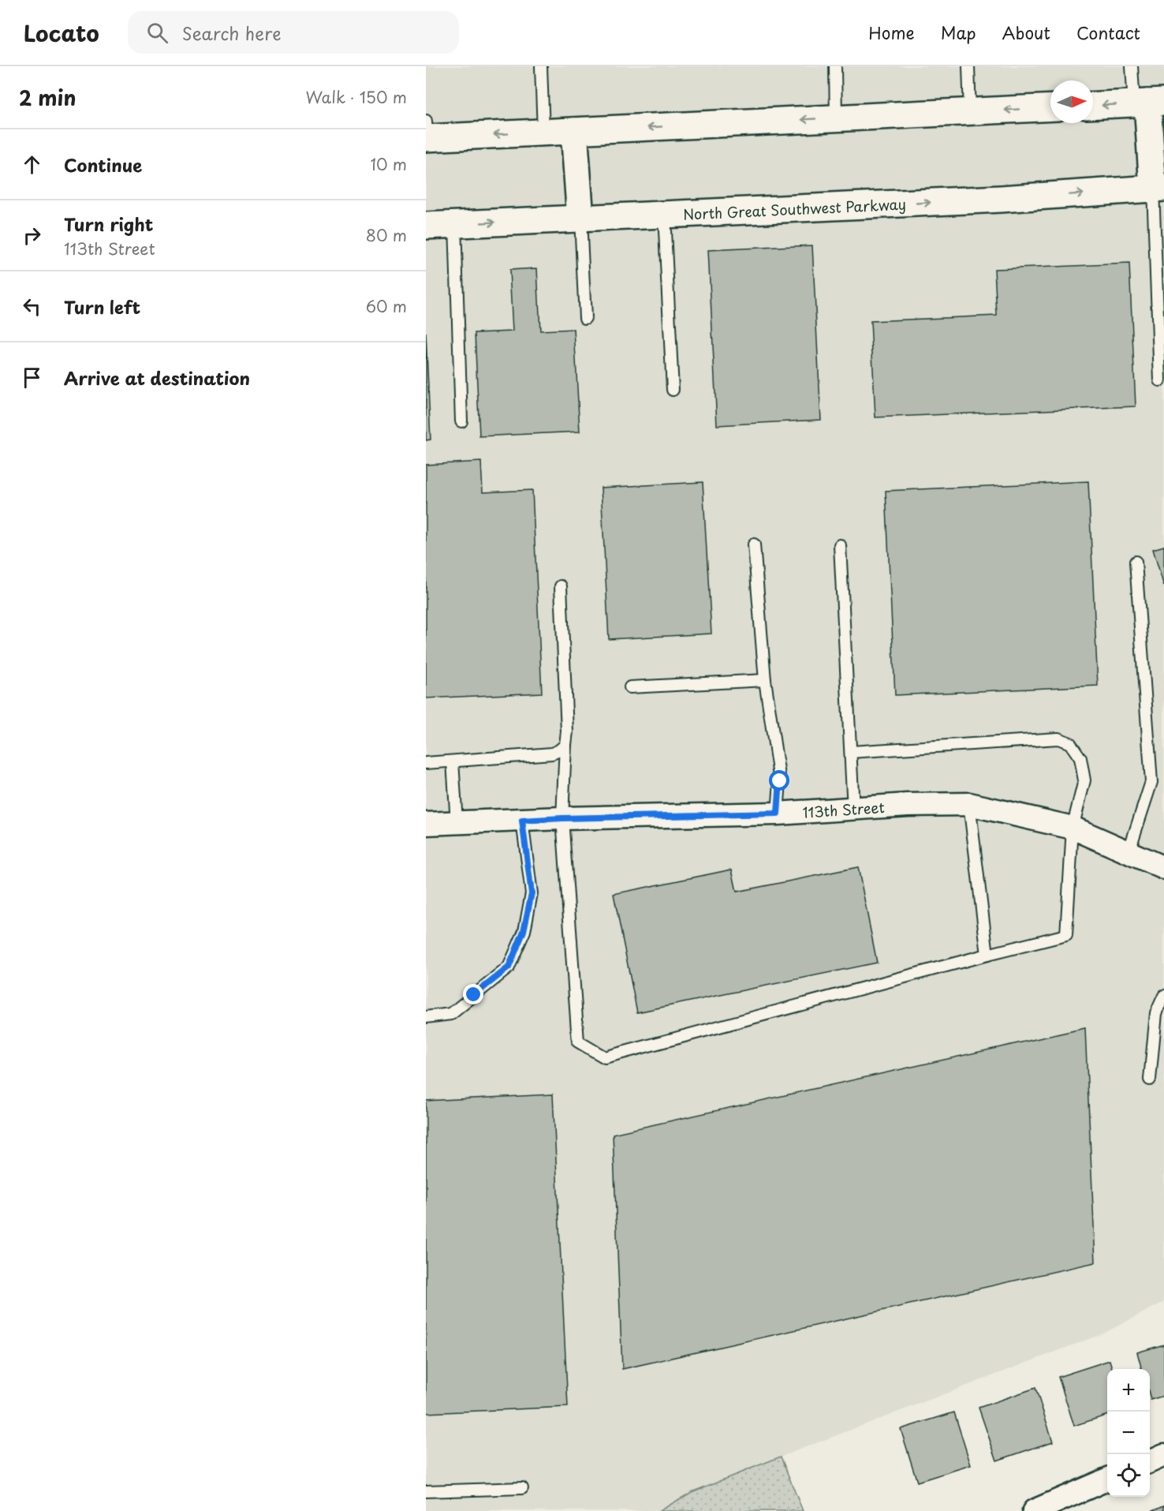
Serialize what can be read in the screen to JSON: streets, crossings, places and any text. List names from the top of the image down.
{
  "streets": {
    "street": ["North Great Southwest Parkway", "113th Street"]
  },
  "north": "right",
  "page": {
    "header": "Locato",
    "search": "Search here",
    "nav": [
      "Home",
      "Map",
      "About",
      "Contact"
    ],
    "heading": ["2 min", "Walk · 150 m"],
    "list": [
      ["Continue", "10 m"],
      ["Turn right", "113th Street", "80 m"],
      ["Turn left", "60 m"],
      "Arrive at destination"
    ],
    "map_buttons": ["+", "−"]
  }
}
